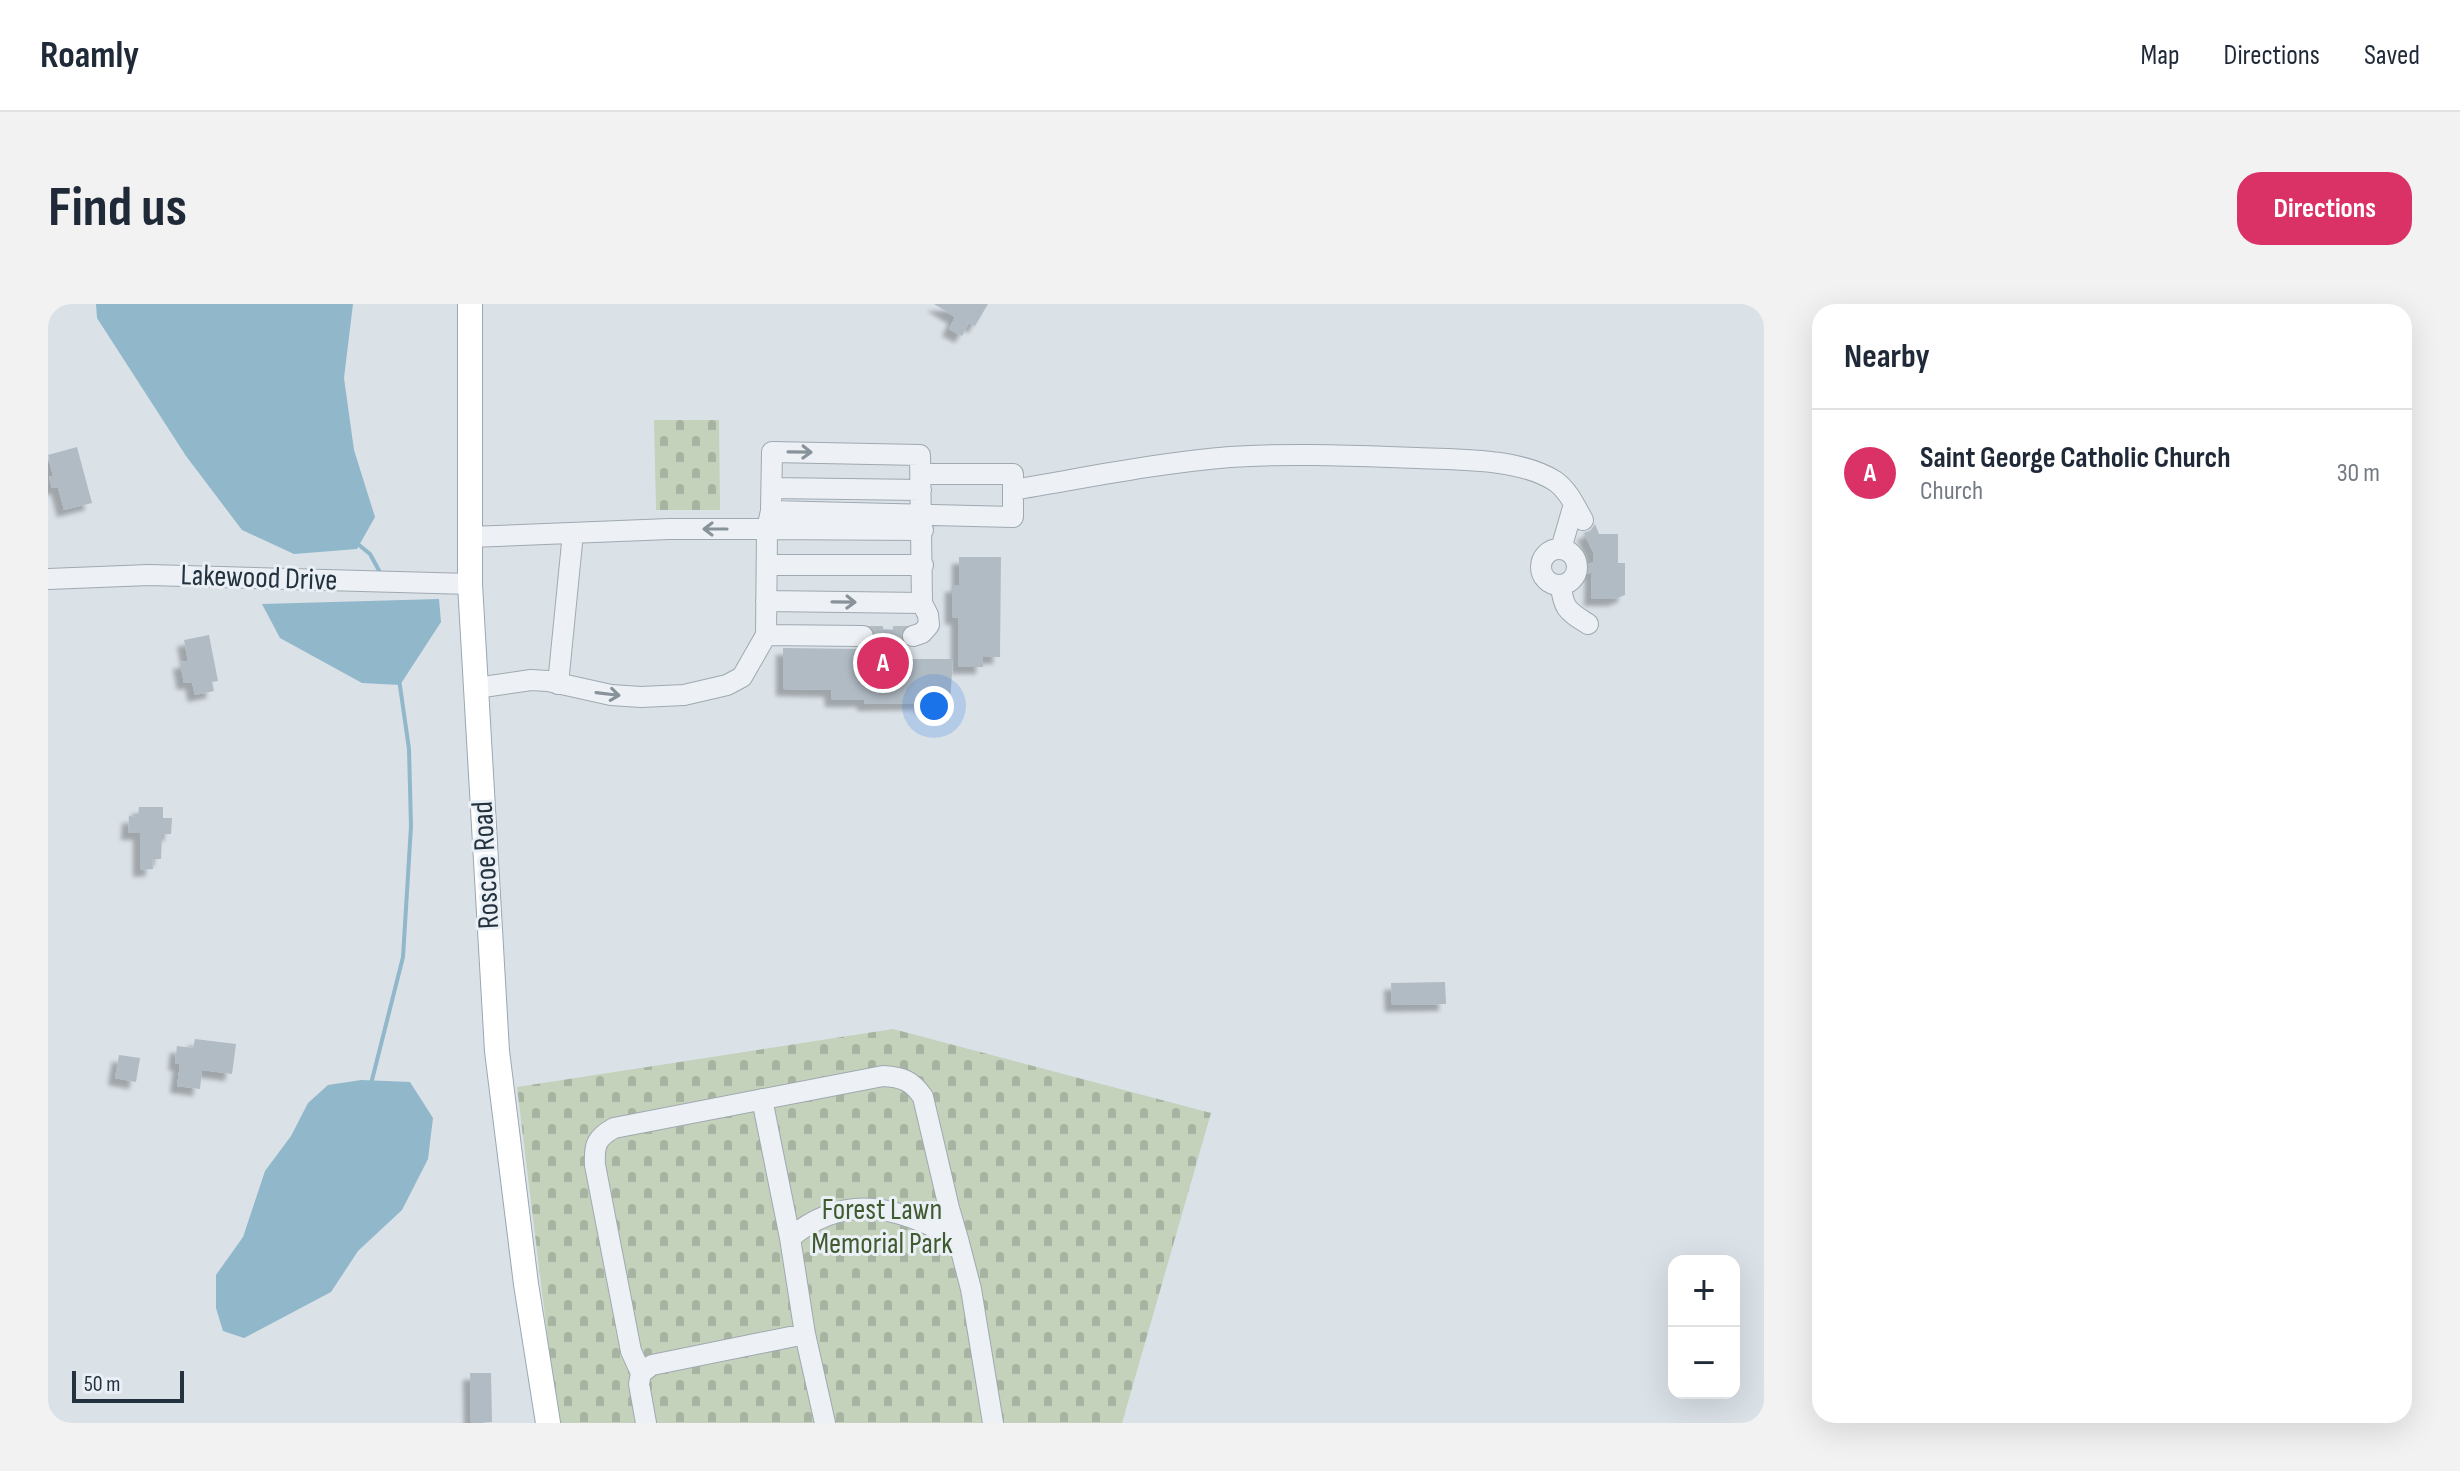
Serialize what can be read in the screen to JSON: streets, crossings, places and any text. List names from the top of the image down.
{
  "streets": {
    "main road": ["Roscoe Road"],
    "street": ["Lakewood Drive"]
  },
  "crossings": [
    ["Lakewood Drive", "Roscoe Road"]
  ],
  "parks": ["Forest Lawn Memorial Park"],
  "scale_bar": "50 m",
  "page": {
    "header": "Roamly",
    "nav": ["Map", "Directions", "Saved"],
    "buttons": "Directions",
    "title": "Find us",
    "heading": "Nearby",
    "list": [
      {
        "mark": "A",
        "name": "Saint George Catholic Church",
        "note": "Church",
        "value": "30 m"
      }
    ],
    "pins": "A",
    "map_buttons": ["+", "−"],
    "scale": "50 m"
  }
}
